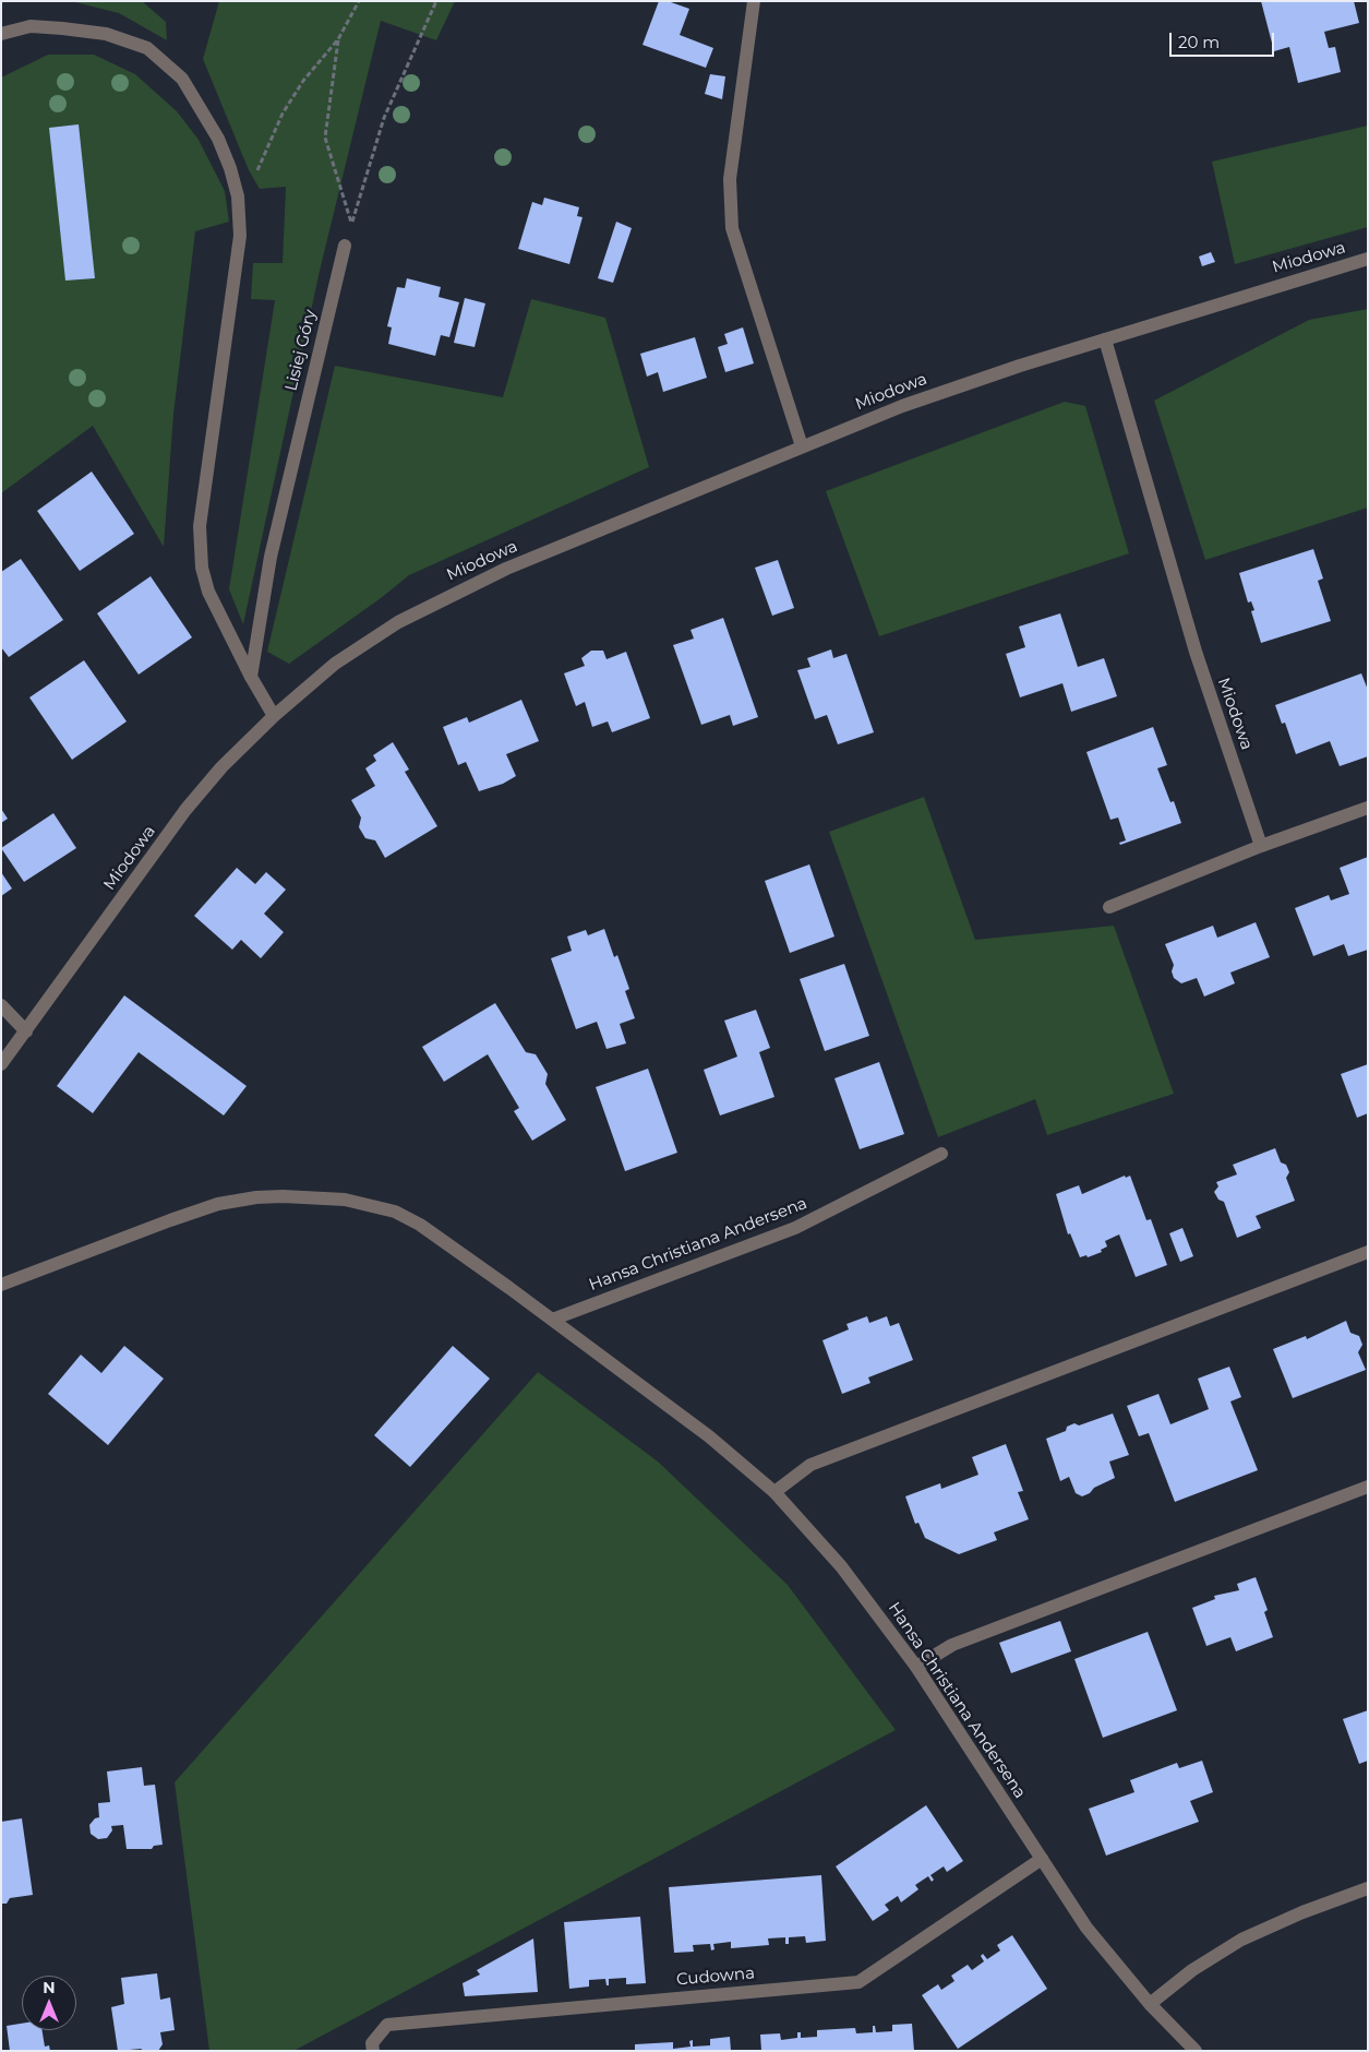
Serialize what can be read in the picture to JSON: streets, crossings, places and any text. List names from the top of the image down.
{
  "streets": {
    "street": [
      "Miodowa",
      "Lisiej Góry",
      "Hansa Christiana Andersena",
      "Cudowna"
    ]
  },
  "crossings": [
    ["Hansa Christiana Andersena", "Cudowna"]
  ],
  "scale_bar": "20 m",
  "north": "top"
}
